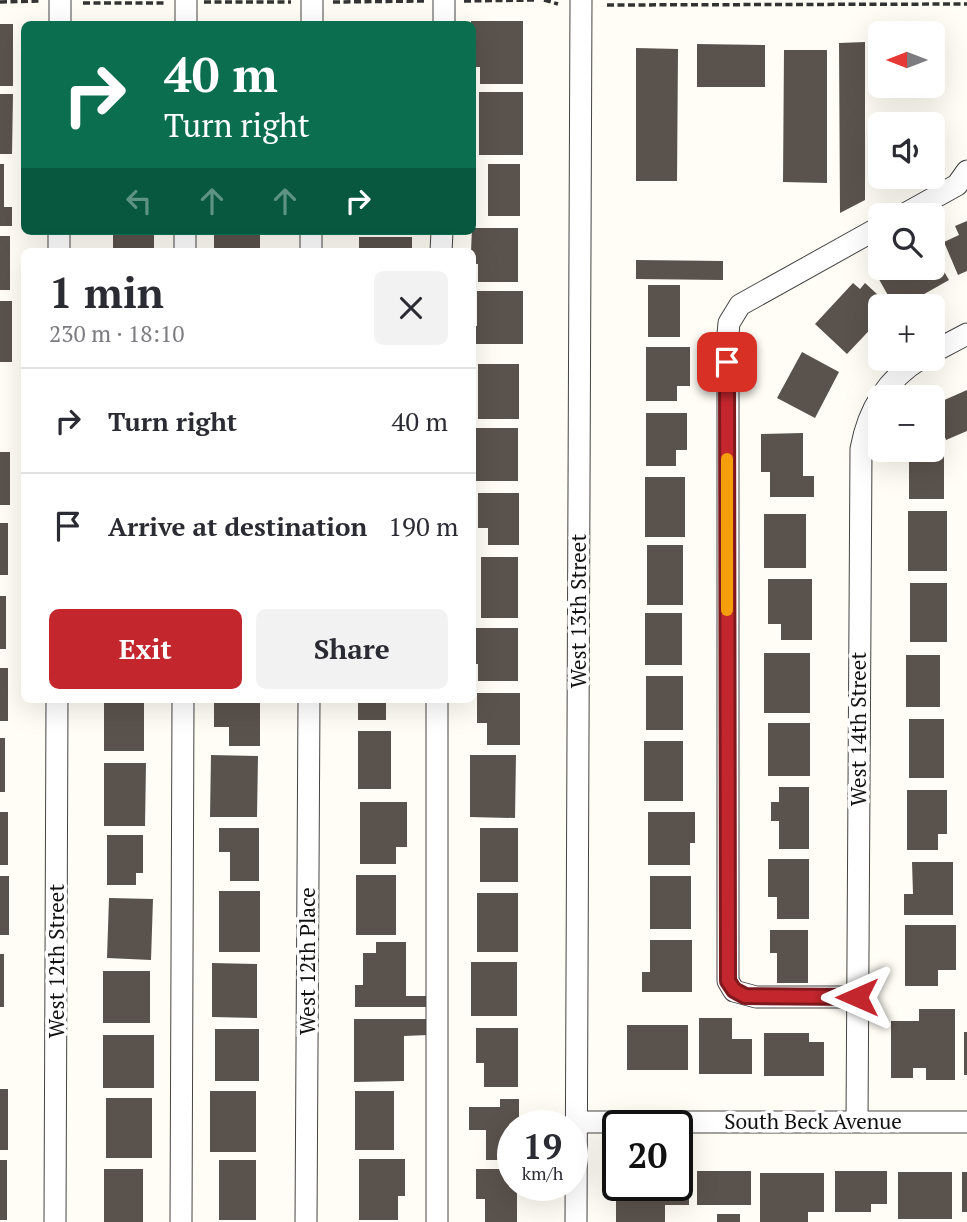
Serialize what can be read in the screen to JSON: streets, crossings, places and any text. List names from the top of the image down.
{
  "streets": {
    "street": [
      "West 13th Street",
      "West 14th Street",
      "West 12th Street",
      "West 12th Place",
      "South Beck Avenue"
    ]
  },
  "crossings": [
    ["West 14th Street", "South Beck Avenue"]
  ],
  "north": "left",
  "page": {
    "map_buttons": ["+", "−"],
    "turn": ["40 m", "Turn right"],
    "heading": ["1 min", "230 m · 18:10"],
    "list": [
      {
        "name": "Turn right",
        "value": "40 m"
      },
      {
        "name": "Arrive at destination",
        "value": "190 m"
      }
    ],
    "buttons": ["Exit", "Share"],
    "speed": "19 km/h",
    "limit": "20"
  }
}
